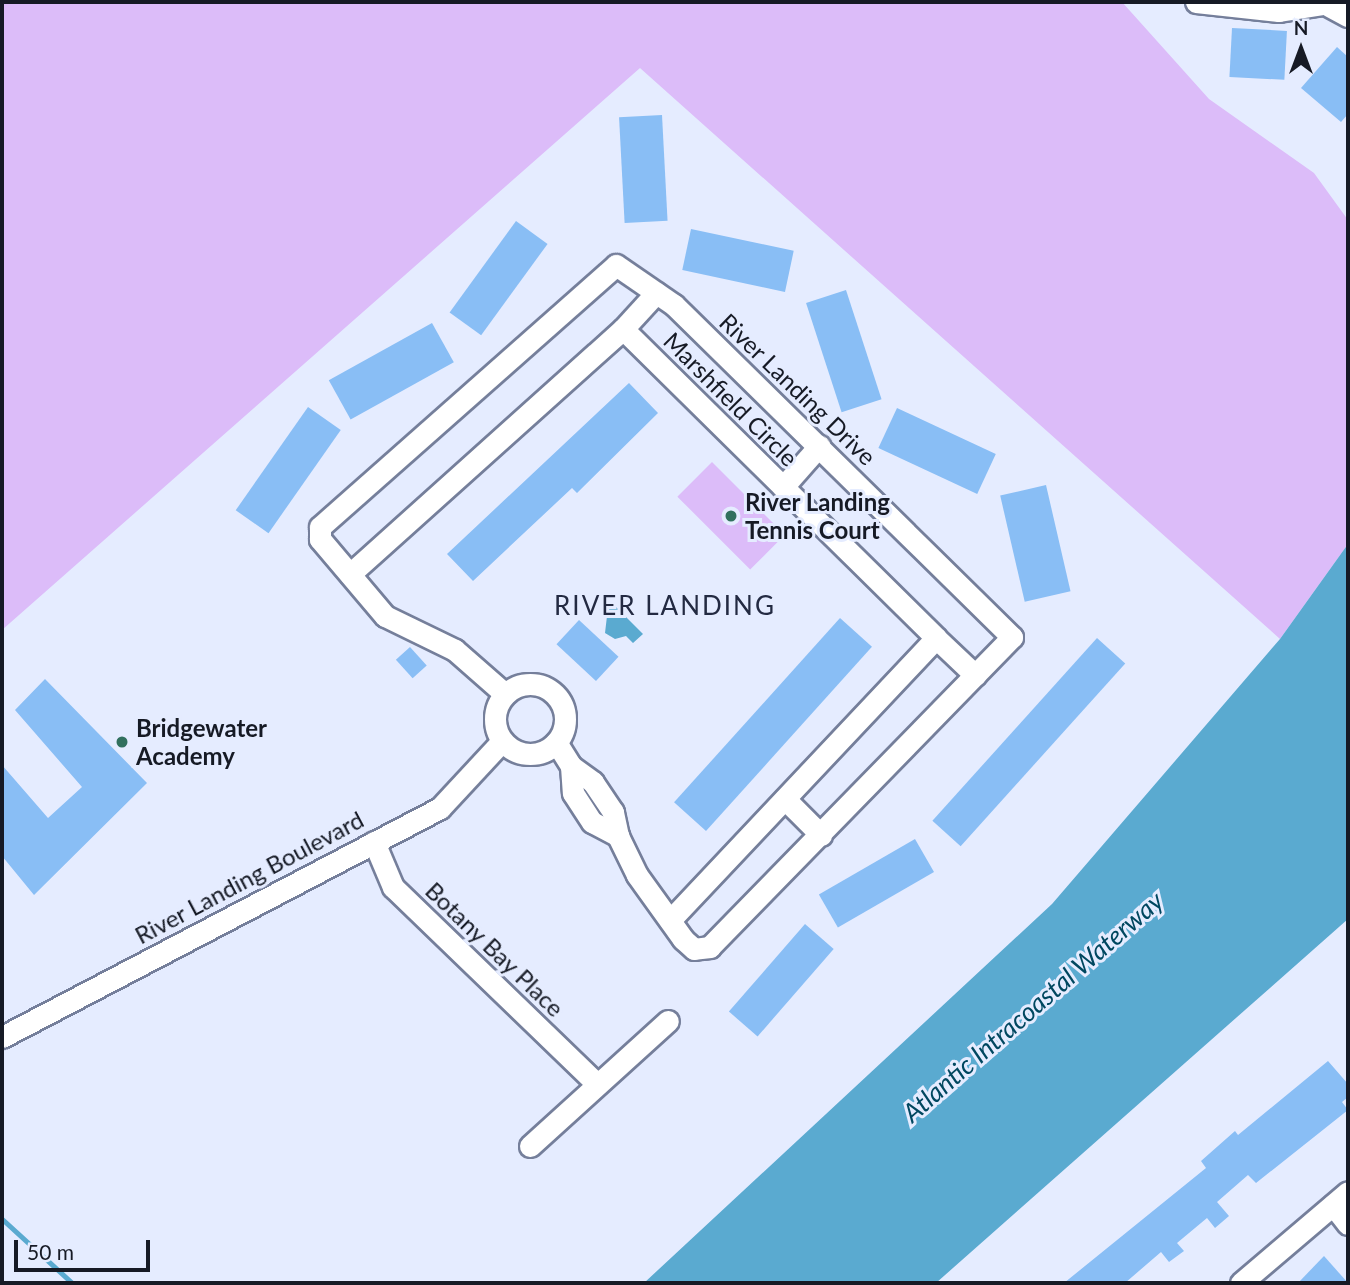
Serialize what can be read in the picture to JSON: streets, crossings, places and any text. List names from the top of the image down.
{
  "streets": {
    "street": [
      "River Landing Drive",
      "Marshfield Circle",
      "River Landing Boulevard",
      "Botany Bay Place"
    ]
  },
  "crossings": [
    ["River Landing Drive", "Marshfield Circle"],
    ["River Landing Drive", "River Landing Boulevard"],
    ["River Landing Boulevard", "Botany Bay Place"]
  ],
  "districts": ["RIVER LANDING"],
  "water": ["Atlantic Intracoastal Waterway"],
  "places": ["River Landing Tennis Court", "Bridgewater Academy"],
  "scale_bar": "50 m",
  "north": "top"
}
